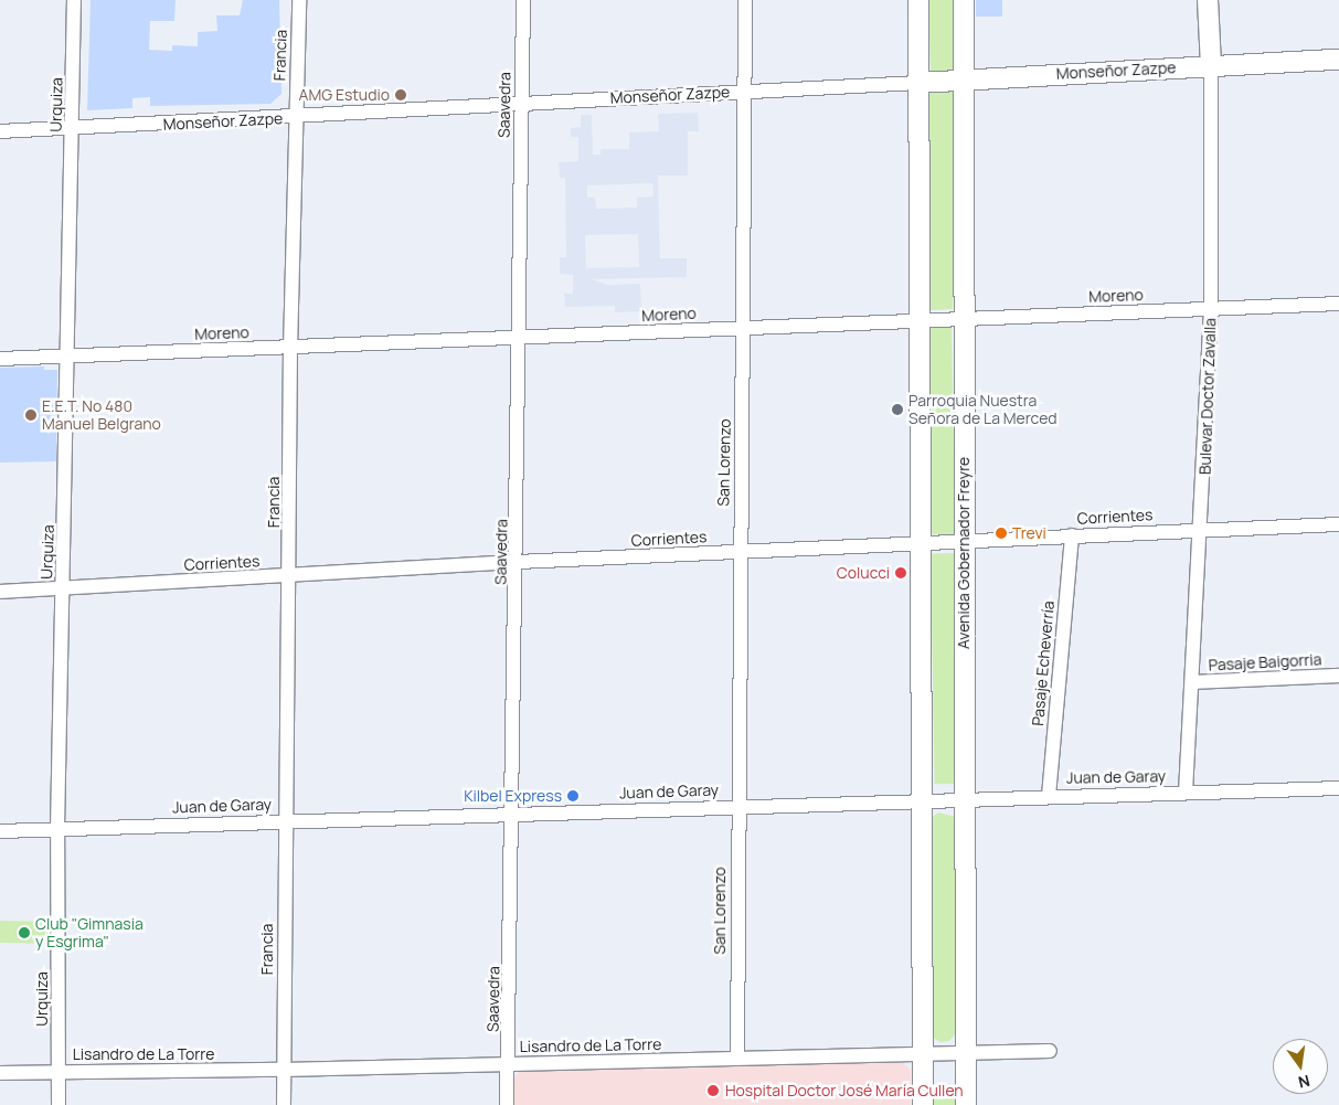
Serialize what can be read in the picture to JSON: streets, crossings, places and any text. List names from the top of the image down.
{
  "streets": {
    "main road": ["Monseñor Zazpe", "Bulevar Doctor Zavalla", "Avenida Gobernador Freyre"],
    "street": [
      "Francia",
      "Urquiza",
      "Saavedra",
      "Moreno",
      "San Lorenzo",
      "Corrientes",
      "Pasaje Baigorria",
      "Pasaje Echeverría",
      "Juan de Garay",
      "Lisandro de La Torre"
    ]
  },
  "crossings": [
    ["Francia", "Monseñor Zazpe"],
    ["Francia", "Moreno"],
    ["Francia", "Corrientes"],
    ["Francia", "Juan de Garay"],
    ["Francia", "Lisandro de La Torre"],
    ["Monseñor Zazpe", "Urquiza"],
    ["Monseñor Zazpe", "Saavedra"],
    ["Monseñor Zazpe", "Bulevar Doctor Zavalla"],
    ["Monseñor Zazpe", "San Lorenzo"],
    ["Monseñor Zazpe", "Avenida Gobernador Freyre"],
    ["Urquiza", "Moreno"],
    ["Urquiza", "Corrientes"],
    ["Urquiza", "Juan de Garay"],
    ["Urquiza", "Lisandro de La Torre"],
    ["Saavedra", "Moreno"],
    ["Saavedra", "Corrientes"],
    ["Saavedra", "Juan de Garay"],
    ["Saavedra", "Lisandro de La Torre"],
    ["Moreno", "Bulevar Doctor Zavalla"],
    ["Moreno", "San Lorenzo"],
    ["Moreno", "Avenida Gobernador Freyre"],
    ["Bulevar Doctor Zavalla", "Corrientes"],
    ["Bulevar Doctor Zavalla", "Pasaje Baigorria"],
    ["Bulevar Doctor Zavalla", "Juan de Garay"],
    ["San Lorenzo", "Corrientes"],
    ["San Lorenzo", "Juan de Garay"],
    ["San Lorenzo", "Lisandro de La Torre"],
    ["Corrientes", "Avenida Gobernador Freyre"],
    ["Corrientes", "Pasaje Echeverría"],
    ["Avenida Gobernador Freyre", "Juan de Garay"],
    ["Avenida Gobernador Freyre", "Lisandro de La Torre"],
    ["Pasaje Echeverría", "Juan de Garay"]
  ],
  "places": [
    "AMG Estudio",
    "Parroquia Nuestra Señora de La Merced",
    "E.E.T. No 480 Manuel Belgrano",
    "Trevi",
    "Colucci",
    "Kilbel Express",
    "Club \"Gimnasia y Esgrima\"",
    "Hospital Doctor José María Cullen"
  ],
  "north": "bottom"
}
